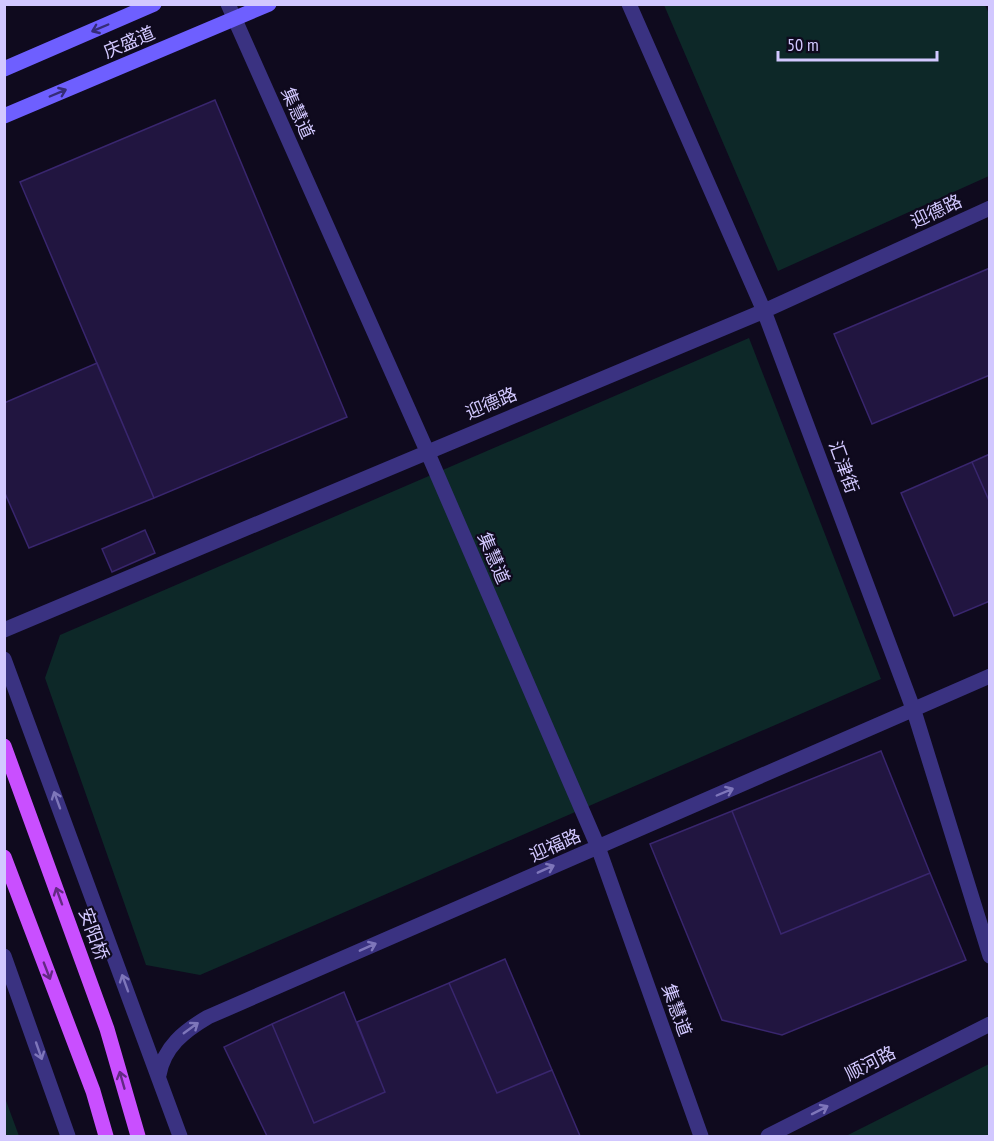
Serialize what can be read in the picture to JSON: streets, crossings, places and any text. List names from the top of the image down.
{
  "streets": {
    "main road": ["庆盛道", "安阳桥"],
    "street": [
      "集慧道",
      "迎德路",
      "汇津街",
      "迎福路",
      "顺河路"
    ]
  },
  "crossings": [
    ["庆盛道", "集慧道"],
    ["集慧道", "迎德路"],
    ["集慧道", "迎福路"],
    ["迎德路", "汇津街"],
    ["汇津街", "迎福路"]
  ],
  "one_way": ["迎福路", "顺河路"],
  "scale_bar": "50 m"
}
